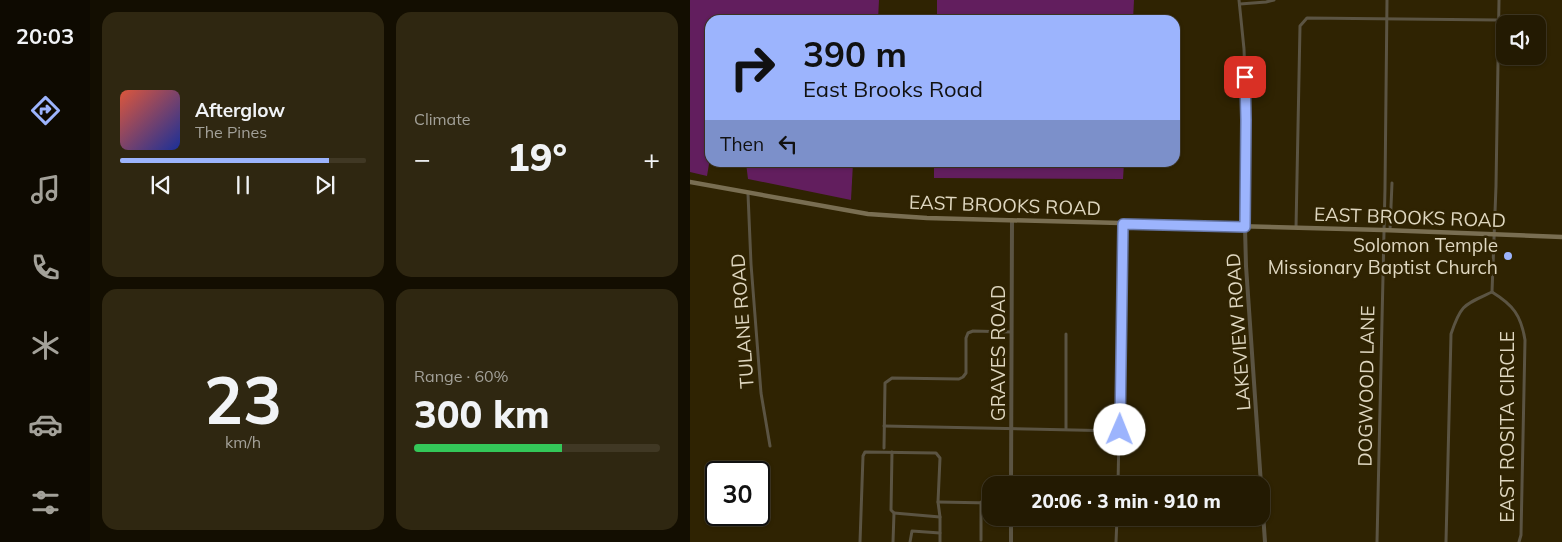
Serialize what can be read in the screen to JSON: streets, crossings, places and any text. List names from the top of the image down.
{
  "streets": {
    "main road": ["EAST BROOKS ROAD"],
    "street": [
      "TULANE ROAD",
      "LAKEVIEW ROAD",
      "GRAVES ROAD",
      "DOGWOOD LANE",
      "EAST ROSITA CIRCLE"
    ]
  },
  "crossings": [
    ["EAST BROOKS ROAD", "TULANE ROAD"],
    ["EAST BROOKS ROAD", "LAKEVIEW ROAD"],
    ["EAST BROOKS ROAD", "GRAVES ROAD"],
    ["EAST BROOKS ROAD", "DOGWOOD LANE"]
  ],
  "places": ["Solomon Temple Missionary Baptist Church"],
  "page": {
    "tabs": "20:03",
    "tile": [
      "Climate",
      ["23", "km/h"],
      ["Range · 60%", "300 km"]
    ],
    "turn": ["390 m", "East Brooks Road"],
    "song": ["Afterglow", "The Pines"],
    "then": "Then",
    "heat": ["−", "19°", "+"],
    "limit": "30",
    "trip": "20:06 · 3 min · 910 m"
  }
}
